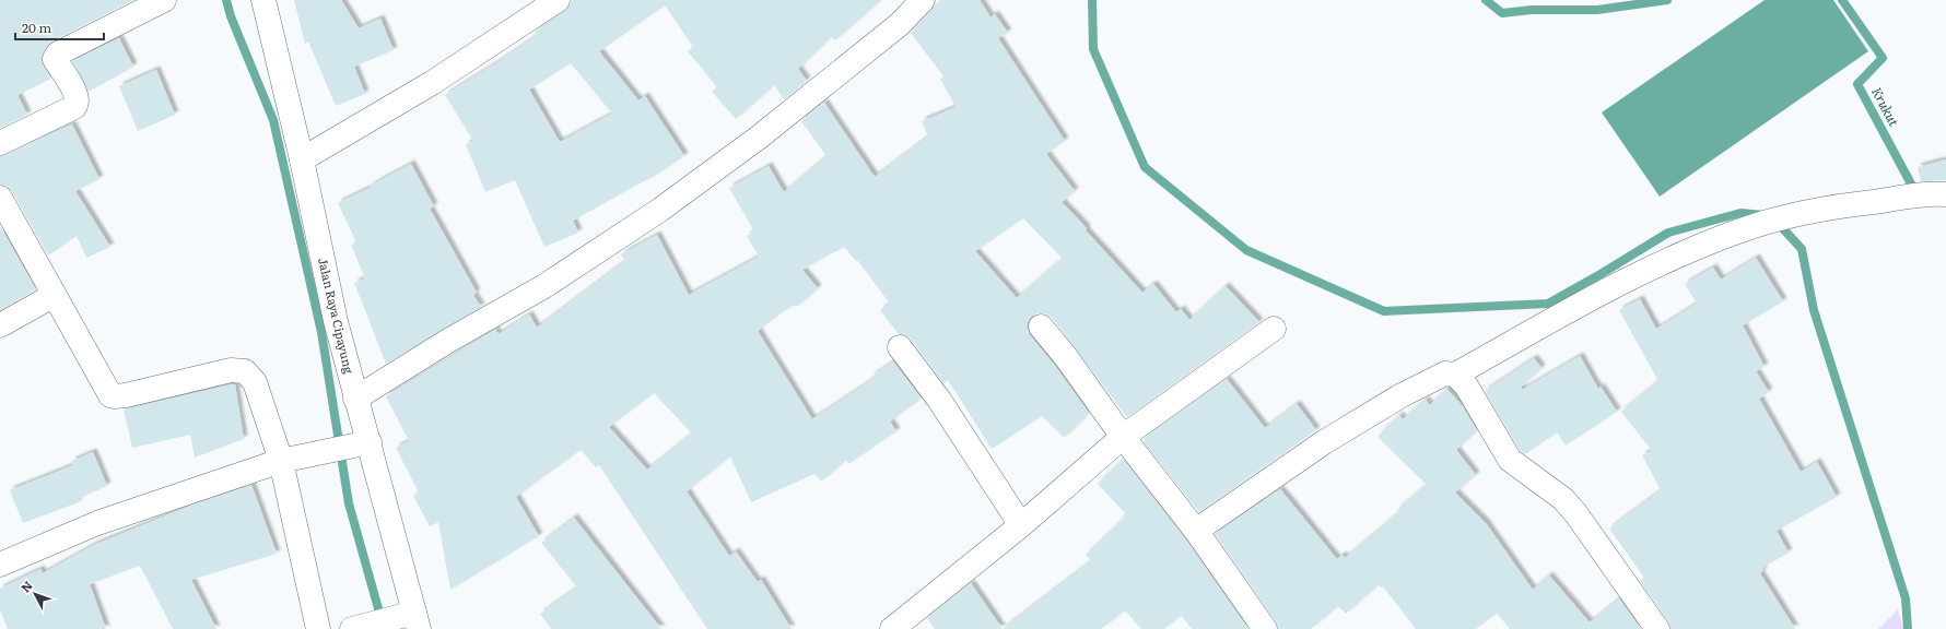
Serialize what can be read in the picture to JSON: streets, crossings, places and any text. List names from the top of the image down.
{
  "streets": {
    "street": ["Jalan Raya Cipayung"]
  },
  "water": ["Krukut"],
  "scale_bar": "20 m",
  "north": "top left"
}
